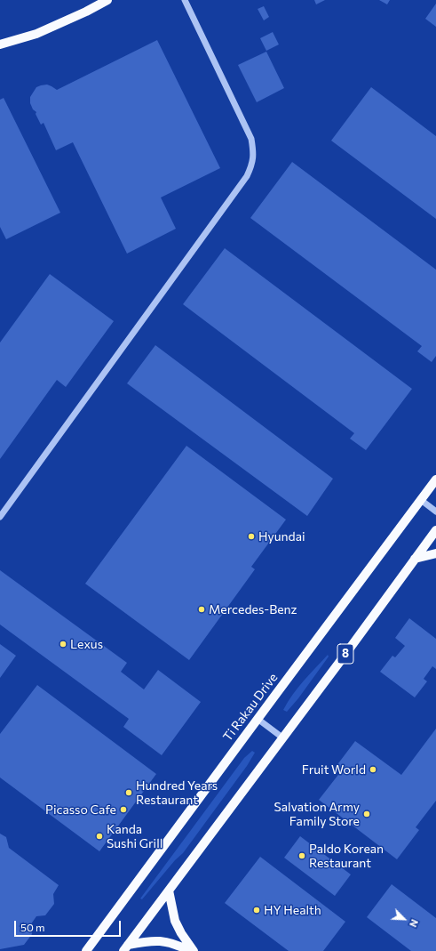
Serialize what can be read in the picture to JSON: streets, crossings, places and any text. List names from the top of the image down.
{
  "streets": {
    "main road": ["8", "Ti Rakau Drive"]
  },
  "places": [
    "Hyundai",
    "Mercedes-Benz",
    "Lexus",
    "Fruit World",
    "Hundred Years Restaurant",
    "Picasso Cafe",
    "Salvation Army Family Store",
    "Kanda Sushi Grill",
    "Paldo Korean Restaurant",
    "HY Health"
  ],
  "scale_bar": "50 m",
  "north": "bottom right"
}
